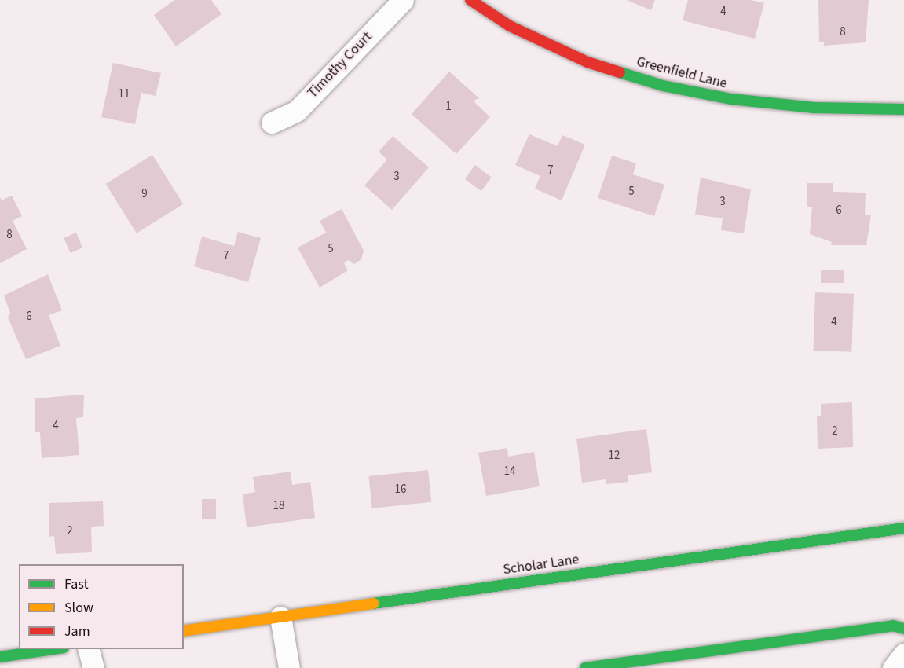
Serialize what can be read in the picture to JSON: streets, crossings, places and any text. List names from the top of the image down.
{
  "streets": {
    "street": ["Timothy Court", "Greenfield Lane", "Scholar Lane"]
  },
  "house_numbers": [
    "4",
    "8",
    "11",
    "1",
    "7",
    "3",
    "5",
    "9",
    "3",
    "6",
    "8",
    "5",
    "7",
    "6",
    "4",
    "4",
    "2",
    "12",
    "14",
    "16",
    "18",
    "2"
  ],
  "legend": ["Fast", "Slow", "Jam"]
}
